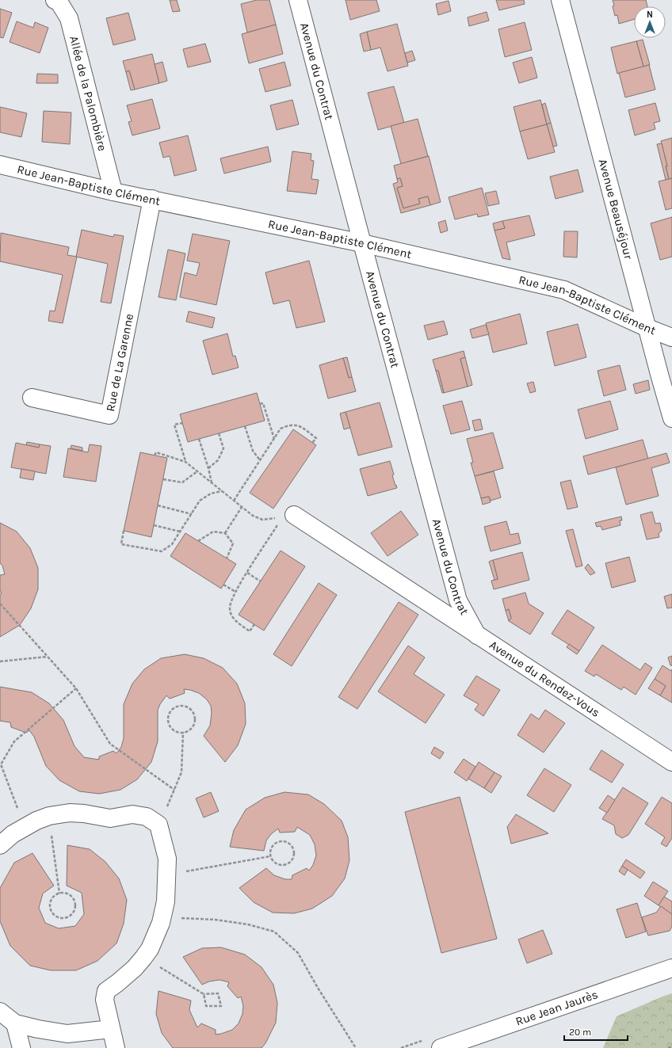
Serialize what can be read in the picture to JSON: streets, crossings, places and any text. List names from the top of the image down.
{
  "streets": {
    "street": [
      "Avenue du Contrat",
      "Allée de la Palombière",
      "Rue Jean-Baptiste Clément",
      "Avenue Beauséjour",
      "Rue de La Garenne",
      "Avenue du Rendez-Vous",
      "Rue Jean Jaurès"
    ]
  },
  "crossings": [
    ["Avenue du Contrat", "Rue Jean-Baptiste Clément"],
    ["Avenue du Contrat", "Avenue du Rendez-Vous"],
    ["Allée de la Palombière", "Rue Jean-Baptiste Clément"],
    ["Rue Jean-Baptiste Clément", "Avenue Beauséjour"],
    ["Rue Jean-Baptiste Clément", "Rue de La Garenne"]
  ],
  "scale_bar": "20 m",
  "north": "top"
}
